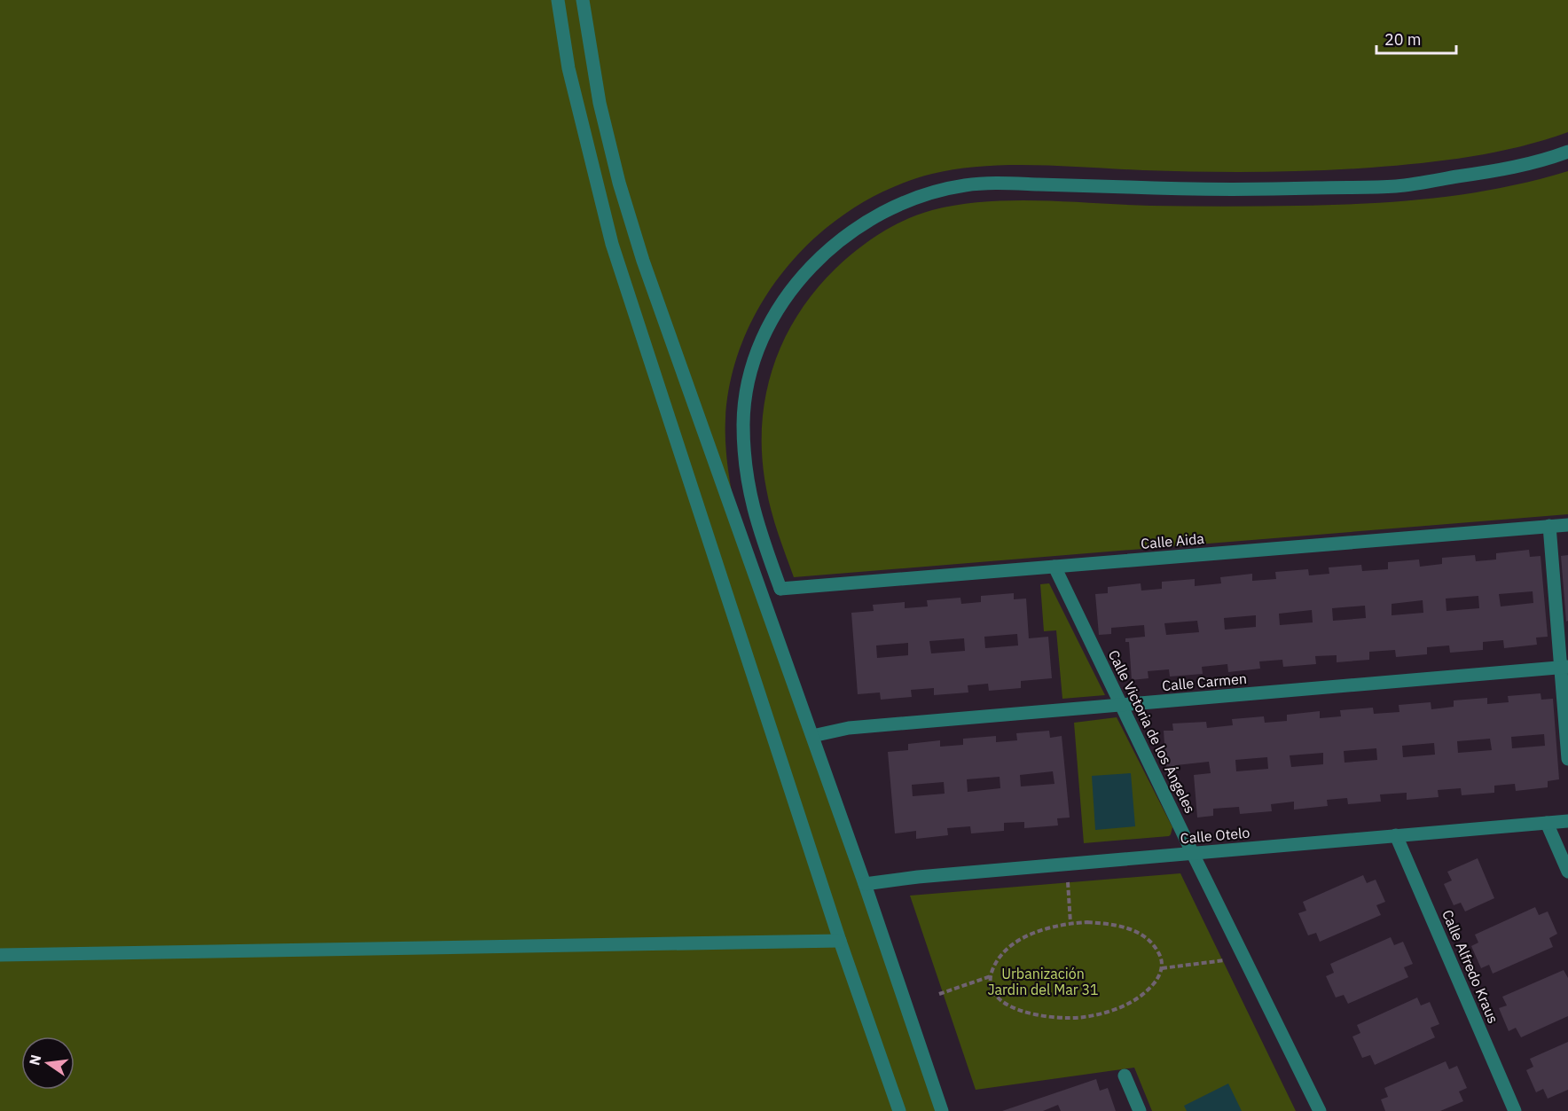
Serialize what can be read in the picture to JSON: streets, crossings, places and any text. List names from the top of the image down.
{
  "streets": {
    "street": [
      "Calle Aida",
      "Calle Carmen",
      "Calle Victoria de los Ángeles",
      "Calle Otelo",
      "Calle Alfredo Kraus"
    ]
  },
  "crossings": [
    ["Calle Aida", "Calle Victoria de los Ángeles"],
    ["Calle Carmen", "Calle Victoria de los Ángeles"],
    ["Calle Victoria de los Ángeles", "Calle Otelo"],
    ["Calle Otelo", "Calle Alfredo Kraus"]
  ],
  "parks": ["Urbanización Jardin del Mar 31"],
  "scale_bar": "20 m",
  "north": "left"
}
